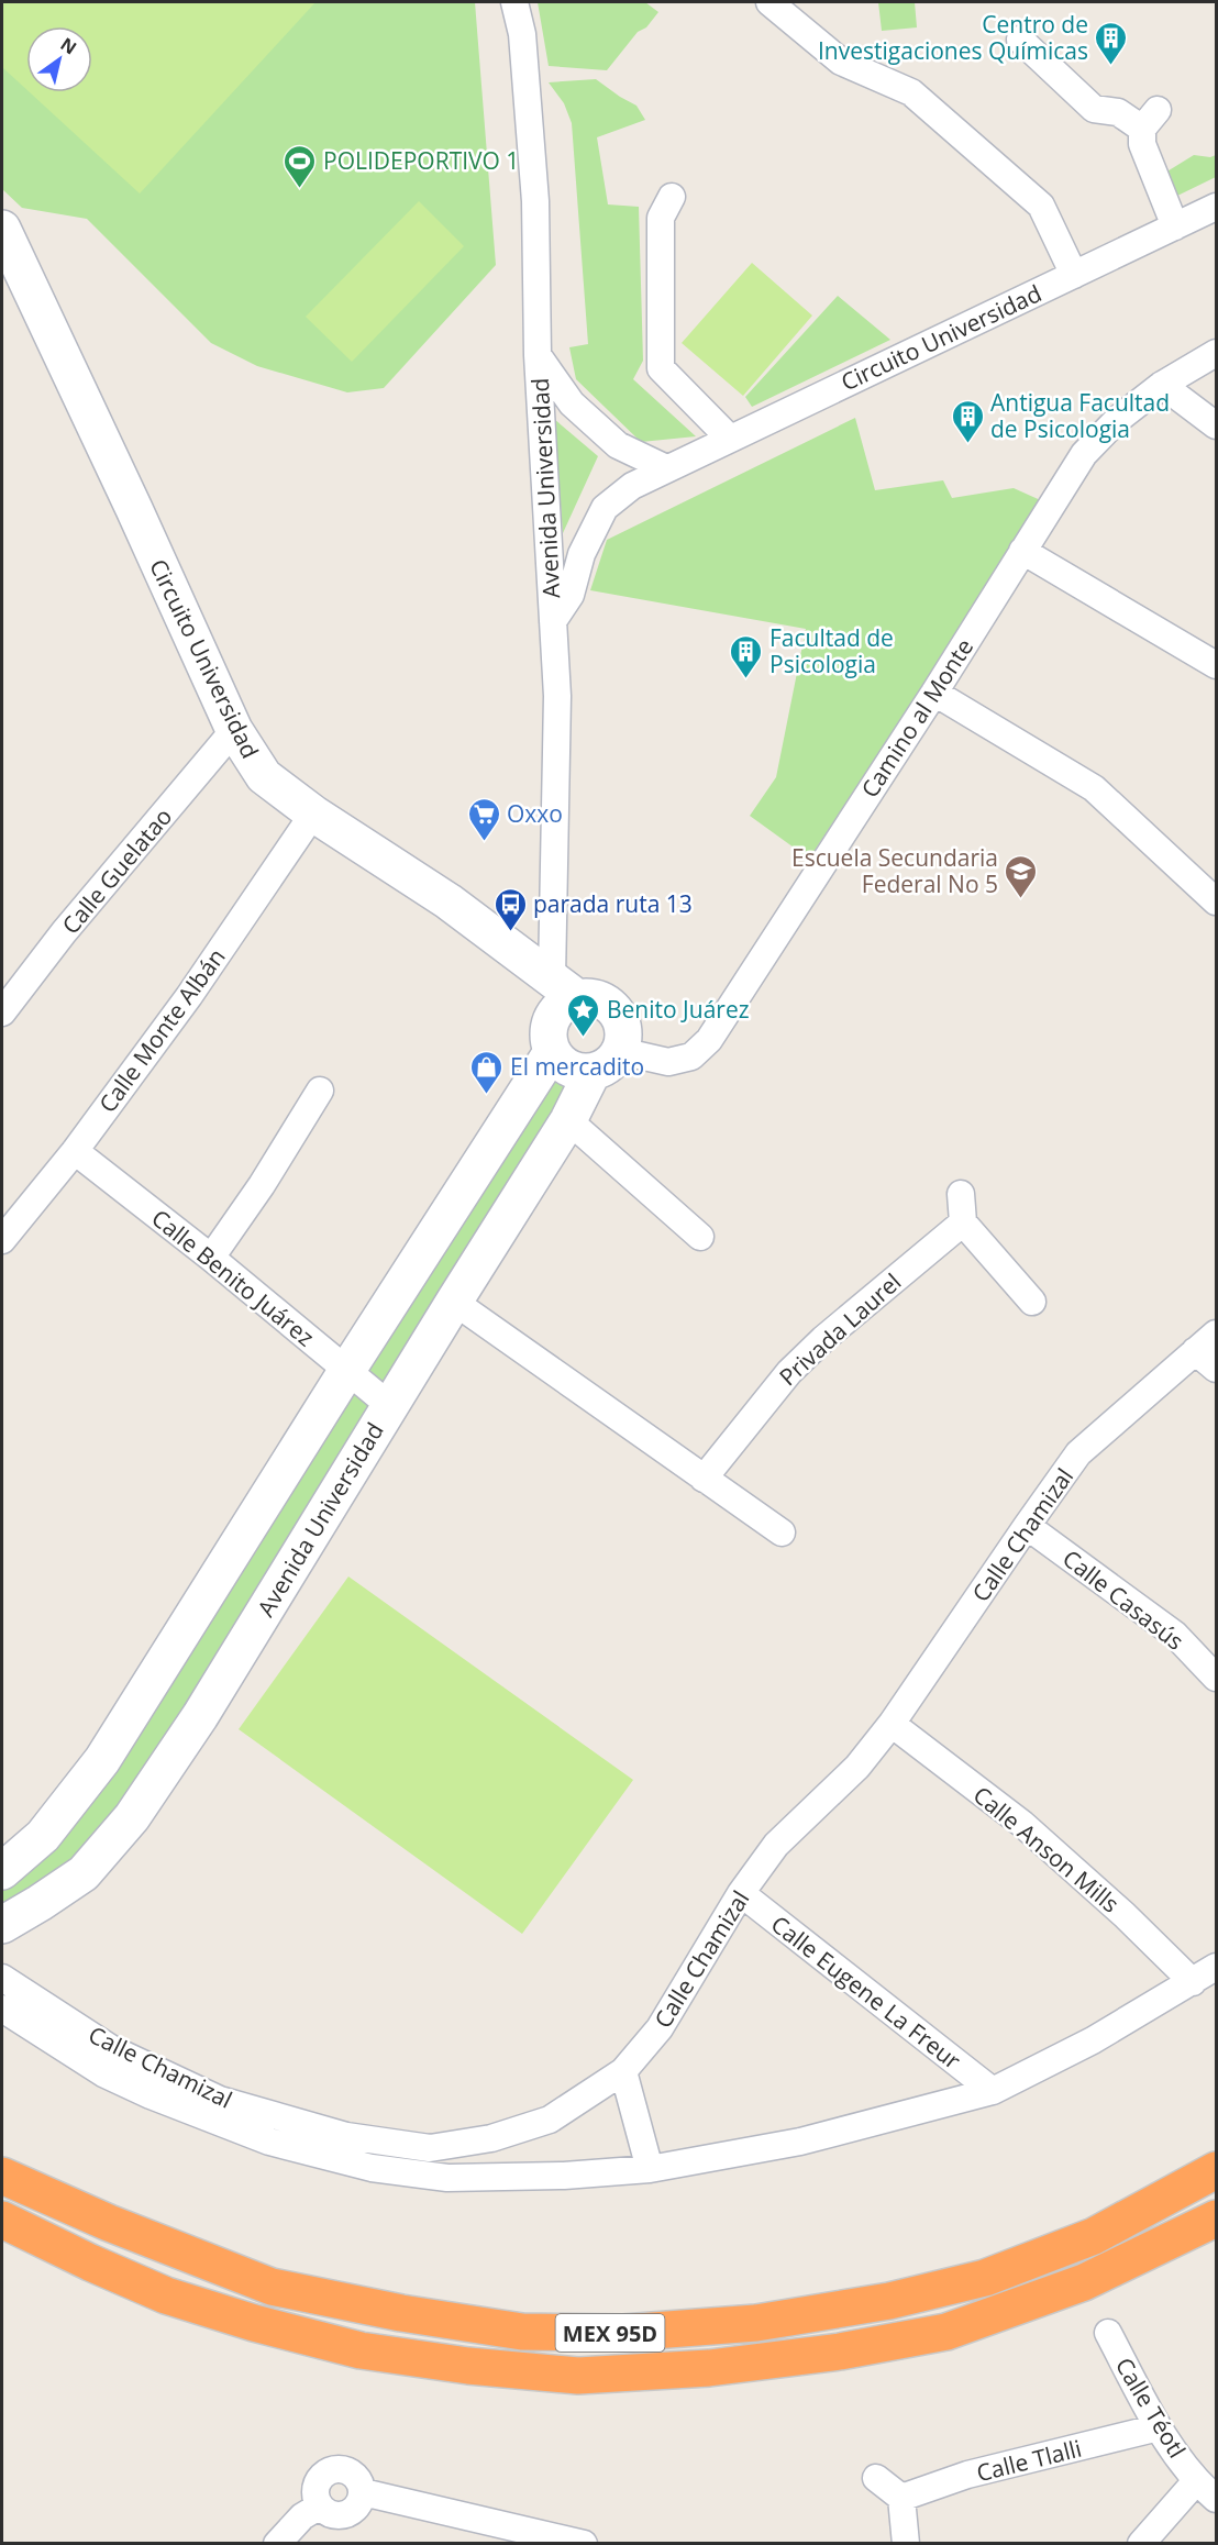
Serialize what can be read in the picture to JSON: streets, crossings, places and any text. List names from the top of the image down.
{
  "streets": {
    "highway": ["MEX 95D"],
    "street": [
      "Circuito Universidad",
      "Avenida Universidad",
      "Camino al Monte",
      "Calle Guelatao",
      "Calle Monte Albán",
      "Calle Benito Juárez",
      "Privada Laurel",
      "Calle Chamizal",
      "Calle Casasús",
      "Calle Anson Mills",
      "Calle Eugene La Freur",
      "Calle Téotl",
      "Calle Tlalli"
    ]
  },
  "crossings": [
    ["Circuito Universidad", "Avenida Universidad"],
    ["Circuito Universidad", "Camino al Monte"],
    ["Circuito Universidad", "Calle Guelatao"],
    ["Circuito Universidad", "Calle Monte Albán"],
    ["Avenida Universidad", "Camino al Monte"],
    ["Avenida Universidad", "Calle Benito Juárez"],
    ["Calle Monte Albán", "Calle Benito Juárez"],
    ["Calle Chamizal", "Calle Casasús"],
    ["Calle Chamizal", "Calle Anson Mills"],
    ["Calle Chamizal", "Calle Eugene La Freur"],
    ["Calle Téotl", "Calle Tlalli"]
  ],
  "places": {
    "building": ["Centro de Investigaciones Químicas", "Antigua Facultad de Psicologia", "Facultad de Psicologia"],
    "sports": ["POLIDEPORTIVO 1"],
    "supermarket": ["Oxxo"],
    "school or university": ["Escuela Secundaria Federal No 5"],
    "bus stop": ["parada ruta 13"],
    "place": ["Benito Juárez"],
    "shop": ["El mercadito"]
  },
  "north": "top right"
}
